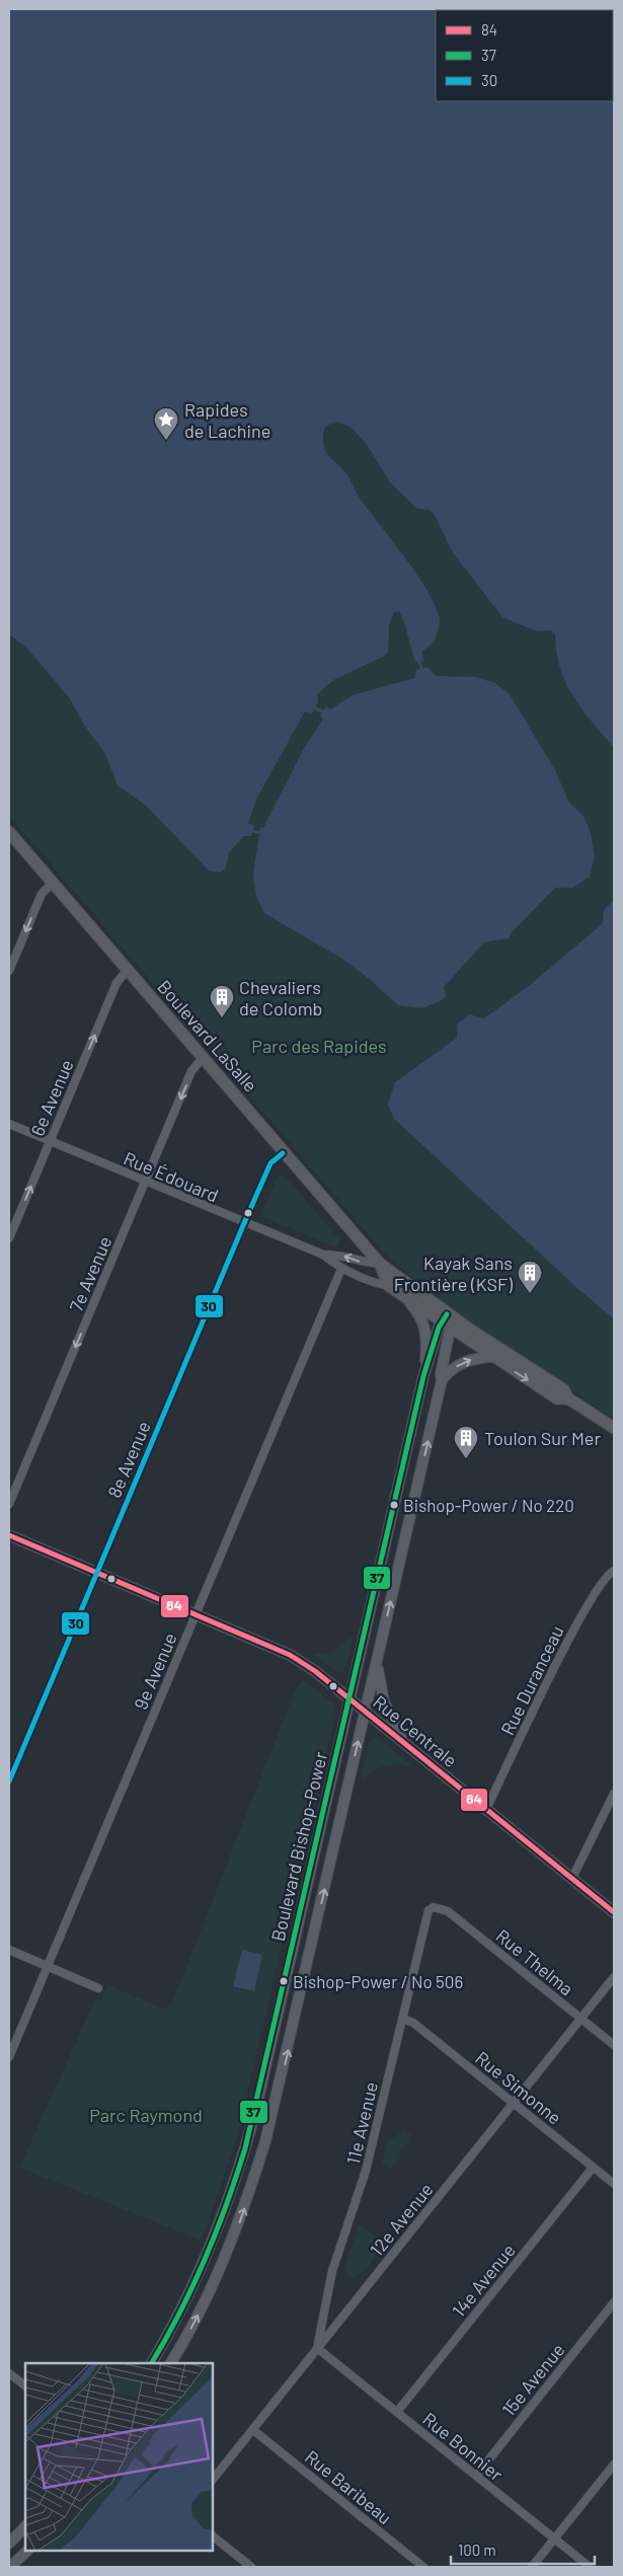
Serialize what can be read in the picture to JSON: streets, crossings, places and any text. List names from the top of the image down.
{
  "streets": {
    "main road": ["Boulevard LaSalle"],
    "street": [
      "6e Avenue",
      "Rue Édouard",
      "7e Avenue",
      "8e Avenue",
      "9e Avenue",
      "Rue Duranceau",
      "Rue Centrale",
      "Boulevard Bishop-Power",
      "Rue Thelma",
      "Rue Simonne",
      "11e Avenue",
      "12e Avenue",
      "14e Avenue",
      "15e Avenue",
      "Rue Bonnier",
      "Rue Baribeau"
    ]
  },
  "crossings": [
    ["Boulevard LaSalle", "6e Avenue"],
    ["Boulevard LaSalle", "Rue Édouard"],
    ["Boulevard LaSalle", "7e Avenue"],
    ["Boulevard LaSalle", "8e Avenue"],
    ["Boulevard LaSalle", "Boulevard Bishop-Power"],
    ["6e Avenue", "Rue Édouard"],
    ["Rue Édouard", "7e Avenue"],
    ["Rue Édouard", "8e Avenue"],
    ["Rue Édouard", "9e Avenue"],
    ["8e Avenue", "Rue Centrale"],
    ["9e Avenue", "Rue Centrale"],
    ["Rue Duranceau", "Rue Centrale"],
    ["Rue Centrale", "Boulevard Bishop-Power"],
    ["Rue Thelma", "11e Avenue"],
    ["Rue Thelma", "12e Avenue"],
    ["Rue Simonne", "11e Avenue"],
    ["Rue Simonne", "12e Avenue"],
    ["Rue Simonne", "14e Avenue"],
    ["11e Avenue", "12e Avenue"],
    ["11e Avenue", "Rue Bonnier"],
    ["12e Avenue", "Rue Bonnier"],
    ["12e Avenue", "Rue Baribeau"],
    ["14e Avenue", "Rue Bonnier"],
    ["15e Avenue", "Rue Bonnier"]
  ],
  "one_way": ["6e Avenue", "7e Avenue"],
  "parks": ["Parc des Rapides", "Parc Raymond"],
  "places": {
    "place": ["Rapides de Lachine"],
    "building": ["Chevaliers de Colomb", "Kayak Sans Frontière (KSF)", "Toulon Sur Mer"],
    "other": ["Bishop-Power / No 220", "Bishop-Power / No 506"]
  },
  "lines": ["transit line 30", "transit line 37", "transit line 84"],
  "legend": ["84", "37", "30"],
  "scale_bar": "100 m"
}
